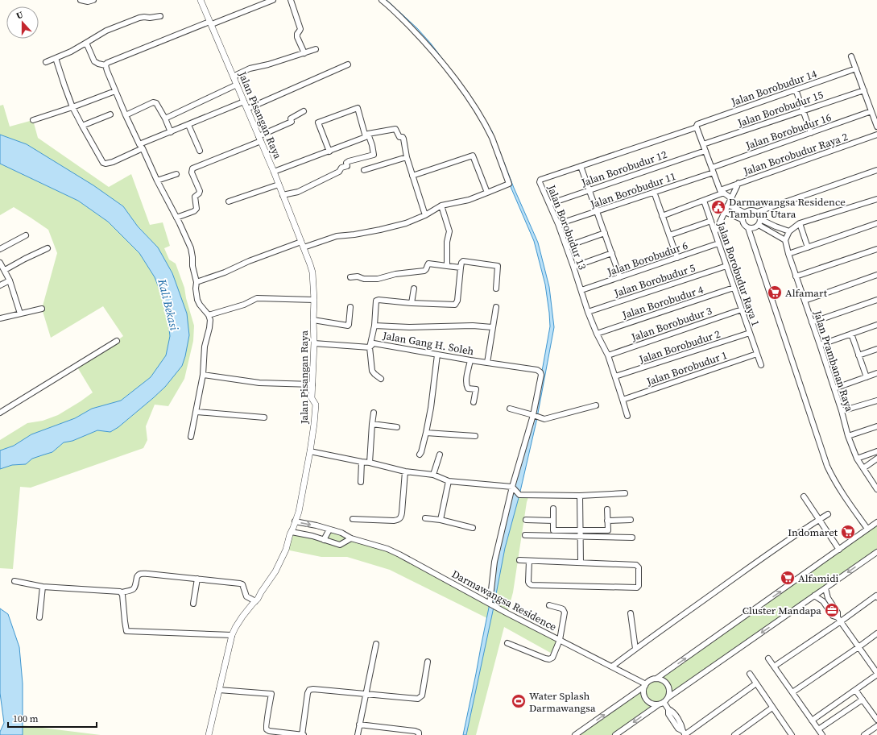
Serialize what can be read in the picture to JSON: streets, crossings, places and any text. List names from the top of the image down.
{
  "streets": {
    "street": [
      "Jalan Borobudur 14",
      "Jalan Borobudur 15",
      "Jalan Pisangan Raya",
      "Jalan Borobudur 16",
      "Jalan Borobudur Raya 2",
      "Jalan Borobudur 12",
      "Jalan Borobudur 11",
      "Jalan Borobudur 13",
      "Jalan Borobudur 6",
      "Jalan Borobudur Raya 1",
      "Jalan Borobudur 5",
      "Jalan Borobudur 4",
      "Jalan Borobudur 3",
      "Jalan Gang H. Soleh",
      "Jalan Borobudur 2",
      "Jalan Prambanan Raya",
      "Jalan Borobudur 1",
      "Darmawangsa Residence"
    ]
  },
  "crossings": [
    ["Jalan Borobudur 14", "Jalan Borobudur 13"],
    ["Jalan Pisangan Raya", "Jalan Gang H. Soleh"],
    ["Jalan Pisangan Raya", "Darmawangsa Residence"],
    ["Jalan Borobudur 16", "Jalan Borobudur 11"],
    ["Jalan Borobudur Raya 2", "Jalan Borobudur Raya 1"],
    ["Jalan Borobudur 12", "Jalan Borobudur 13"],
    ["Jalan Borobudur 11", "Jalan Borobudur 13"],
    ["Jalan Borobudur 13", "Jalan Borobudur 6"],
    ["Jalan Borobudur 13", "Jalan Borobudur 5"],
    ["Jalan Borobudur 13", "Jalan Borobudur 4"],
    ["Jalan Borobudur 13", "Jalan Borobudur 3"],
    ["Jalan Borobudur 13", "Jalan Borobudur 2"],
    ["Jalan Borobudur 13", "Jalan Borobudur 1"],
    ["Jalan Borobudur 6", "Jalan Borobudur Raya 1"],
    ["Jalan Borobudur Raya 1", "Jalan Borobudur 5"],
    ["Jalan Borobudur Raya 1", "Jalan Borobudur 4"],
    ["Jalan Borobudur Raya 1", "Jalan Borobudur 3"],
    ["Jalan Borobudur Raya 1", "Jalan Borobudur 2"],
    ["Jalan Borobudur Raya 1", "Jalan Borobudur 1"]
  ],
  "water": ["Kali Bekasi"],
  "places": {
    "public building": ["Darmawangsa Residence Tambun Utara"],
    "supermarket": ["Alfamart", "Indomaret", "Alfamidi"],
    "office": ["Cluster Mandapa"],
    "sports": ["Water Splash Darmawangsa"]
  },
  "scale_bar": "100 m",
  "north": "top"
}
